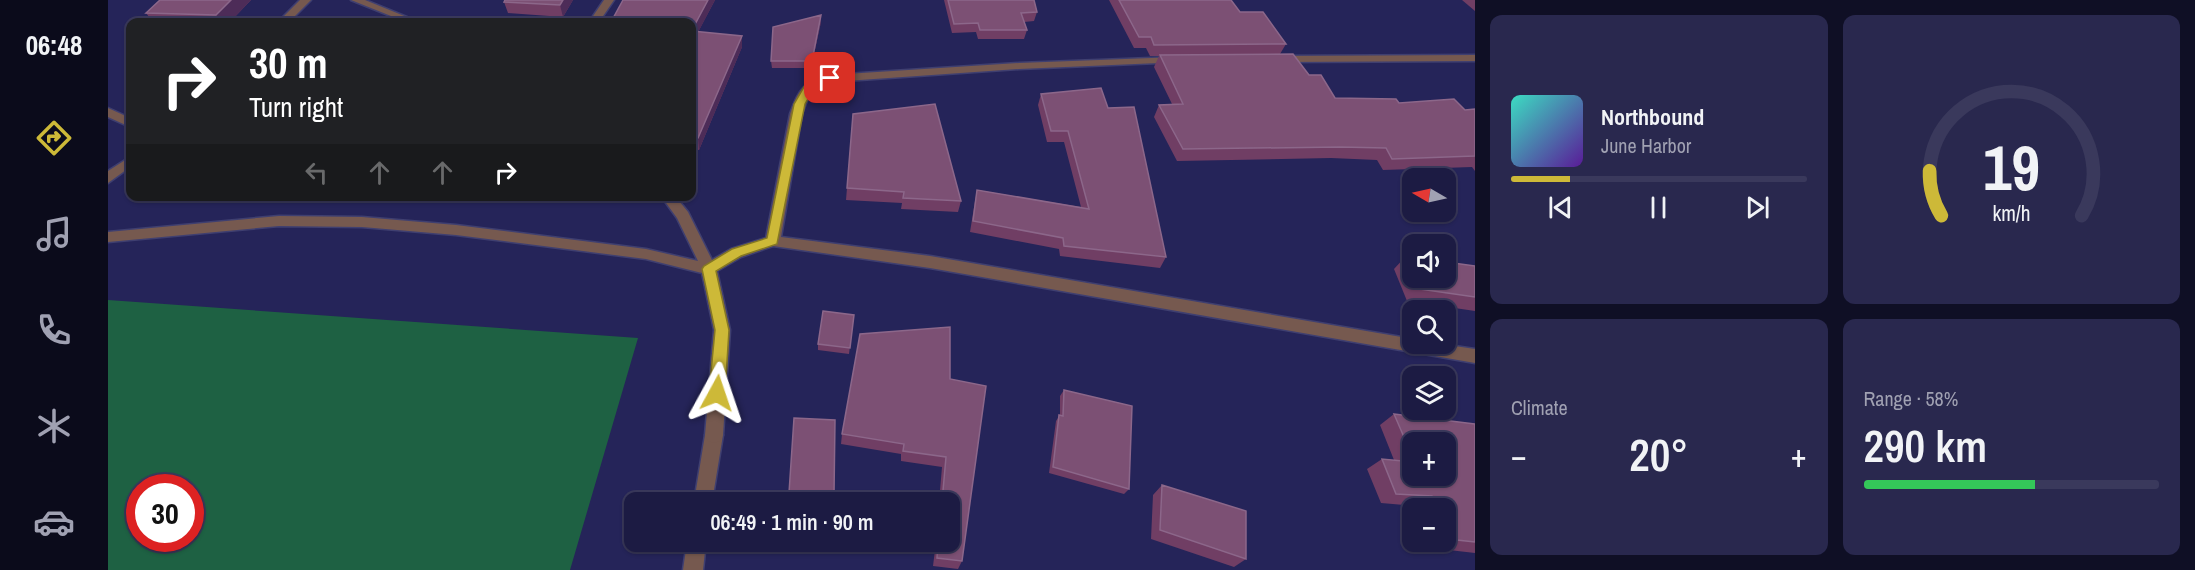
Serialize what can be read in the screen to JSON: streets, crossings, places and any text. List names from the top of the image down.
{
  "north": "left",
  "page": {
    "tabs": "06:48",
    "turn": ["30 m", "Turn right"],
    "song": ["Northbound", "June Harbor"],
    "map_buttons": ["+", "−"],
    "tile": [
      "Climate",
      ["Range · 58%", "290 km"]
    ],
    "heat": ["−", "20°", "+"],
    "limit": "30",
    "trip": "06:49 · 1 min · 90 m",
    "gauge": ["19", "km/h"]
  }
}
